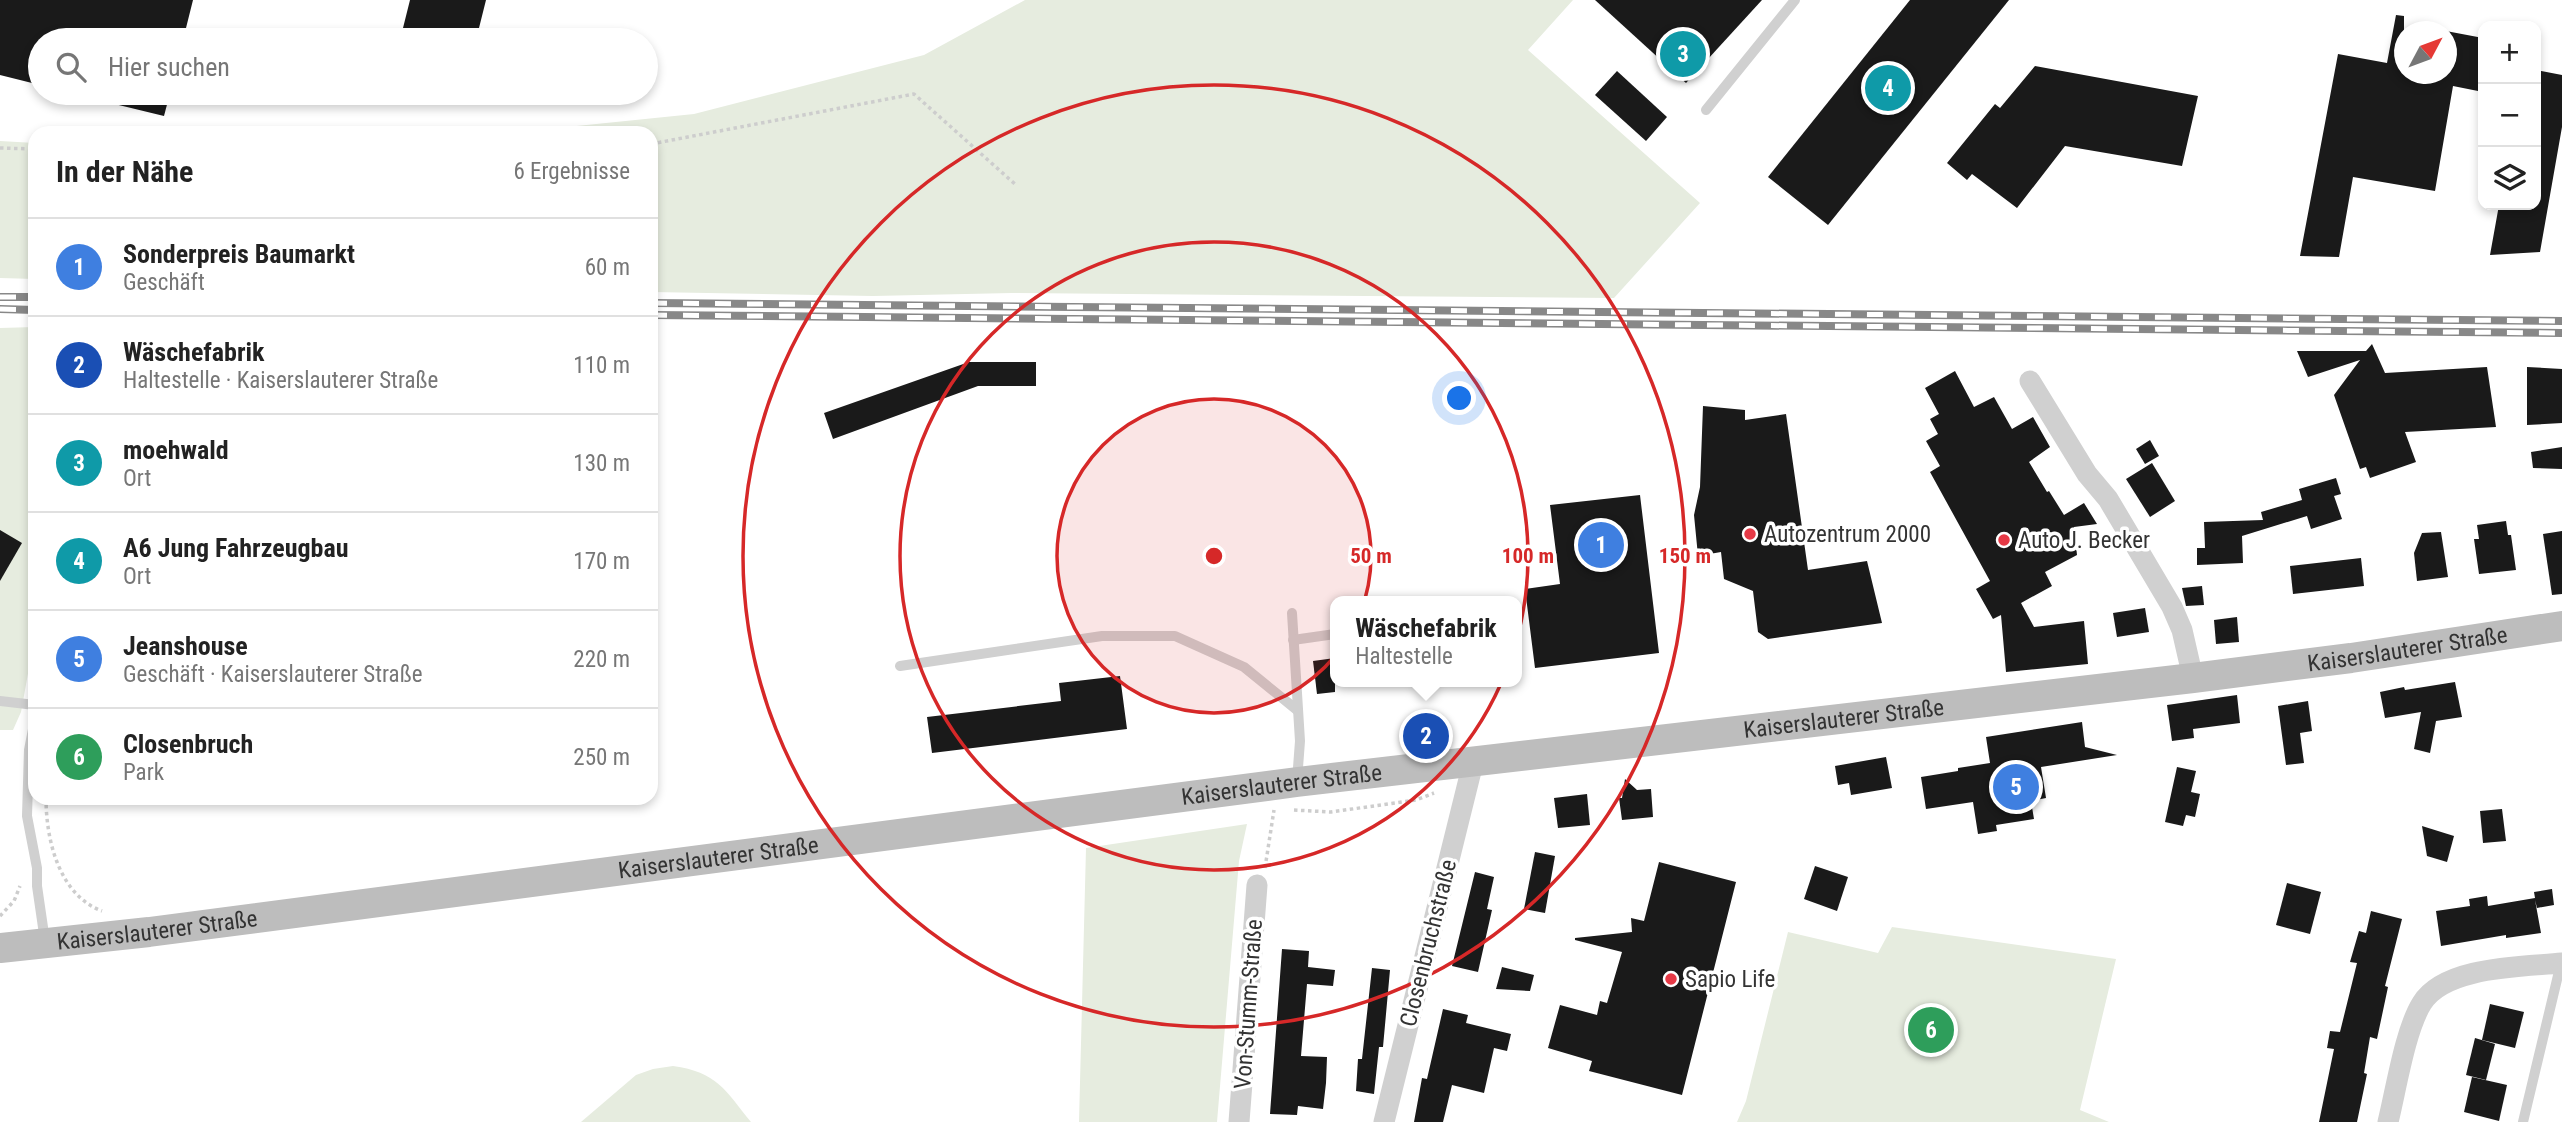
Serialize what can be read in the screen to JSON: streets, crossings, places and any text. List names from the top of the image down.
{
  "streets": {
    "main road": ["Kaiserslauterer Straße"],
    "street": ["Closenbruchstraße", "Von-Stumm-Straße"]
  },
  "crossings": [
    ["Kaiserslauterer Straße", "Closenbruchstraße"]
  ],
  "places": ["Autozentrum 2000", "Auto J. Becker", "Sapio Life"],
  "north": "top right",
  "page": {
    "map_buttons": ["+", "−"],
    "pins": [
      "3",
      "4",
      "1",
      "2",
      "5",
      "6"
    ],
    "search": "Hier suchen",
    "heading": ["In der Nähe", "6 Ergebnisse"],
    "list": [
      {
        "mark": "1",
        "name": "Sonderpreis Baumarkt",
        "note": "Geschäft",
        "value": "60 m"
      },
      {
        "mark": "2",
        "name": "Wäschefabrik",
        "note": "Haltestelle · Kaiserslauterer Straße",
        "value": "110 m"
      },
      {
        "mark": "3",
        "name": "moehwald",
        "note": "Ort",
        "value": "130 m"
      },
      {
        "mark": "4",
        "name": "A6 Jung Fahrzeugbau",
        "note": "Ort",
        "value": "170 m"
      },
      {
        "mark": "5",
        "name": "Jeanshouse",
        "note": "Geschäft · Kaiserslauterer Straße",
        "value": "220 m"
      },
      {
        "mark": "6",
        "name": "Closenbruch",
        "note": "Park",
        "value": "250 m"
      }
    ],
    "popup": ["Wäschefabrik", "Haltestelle"]
  },
  "rings": ["50 m", "100 m", "150 m"]
}
